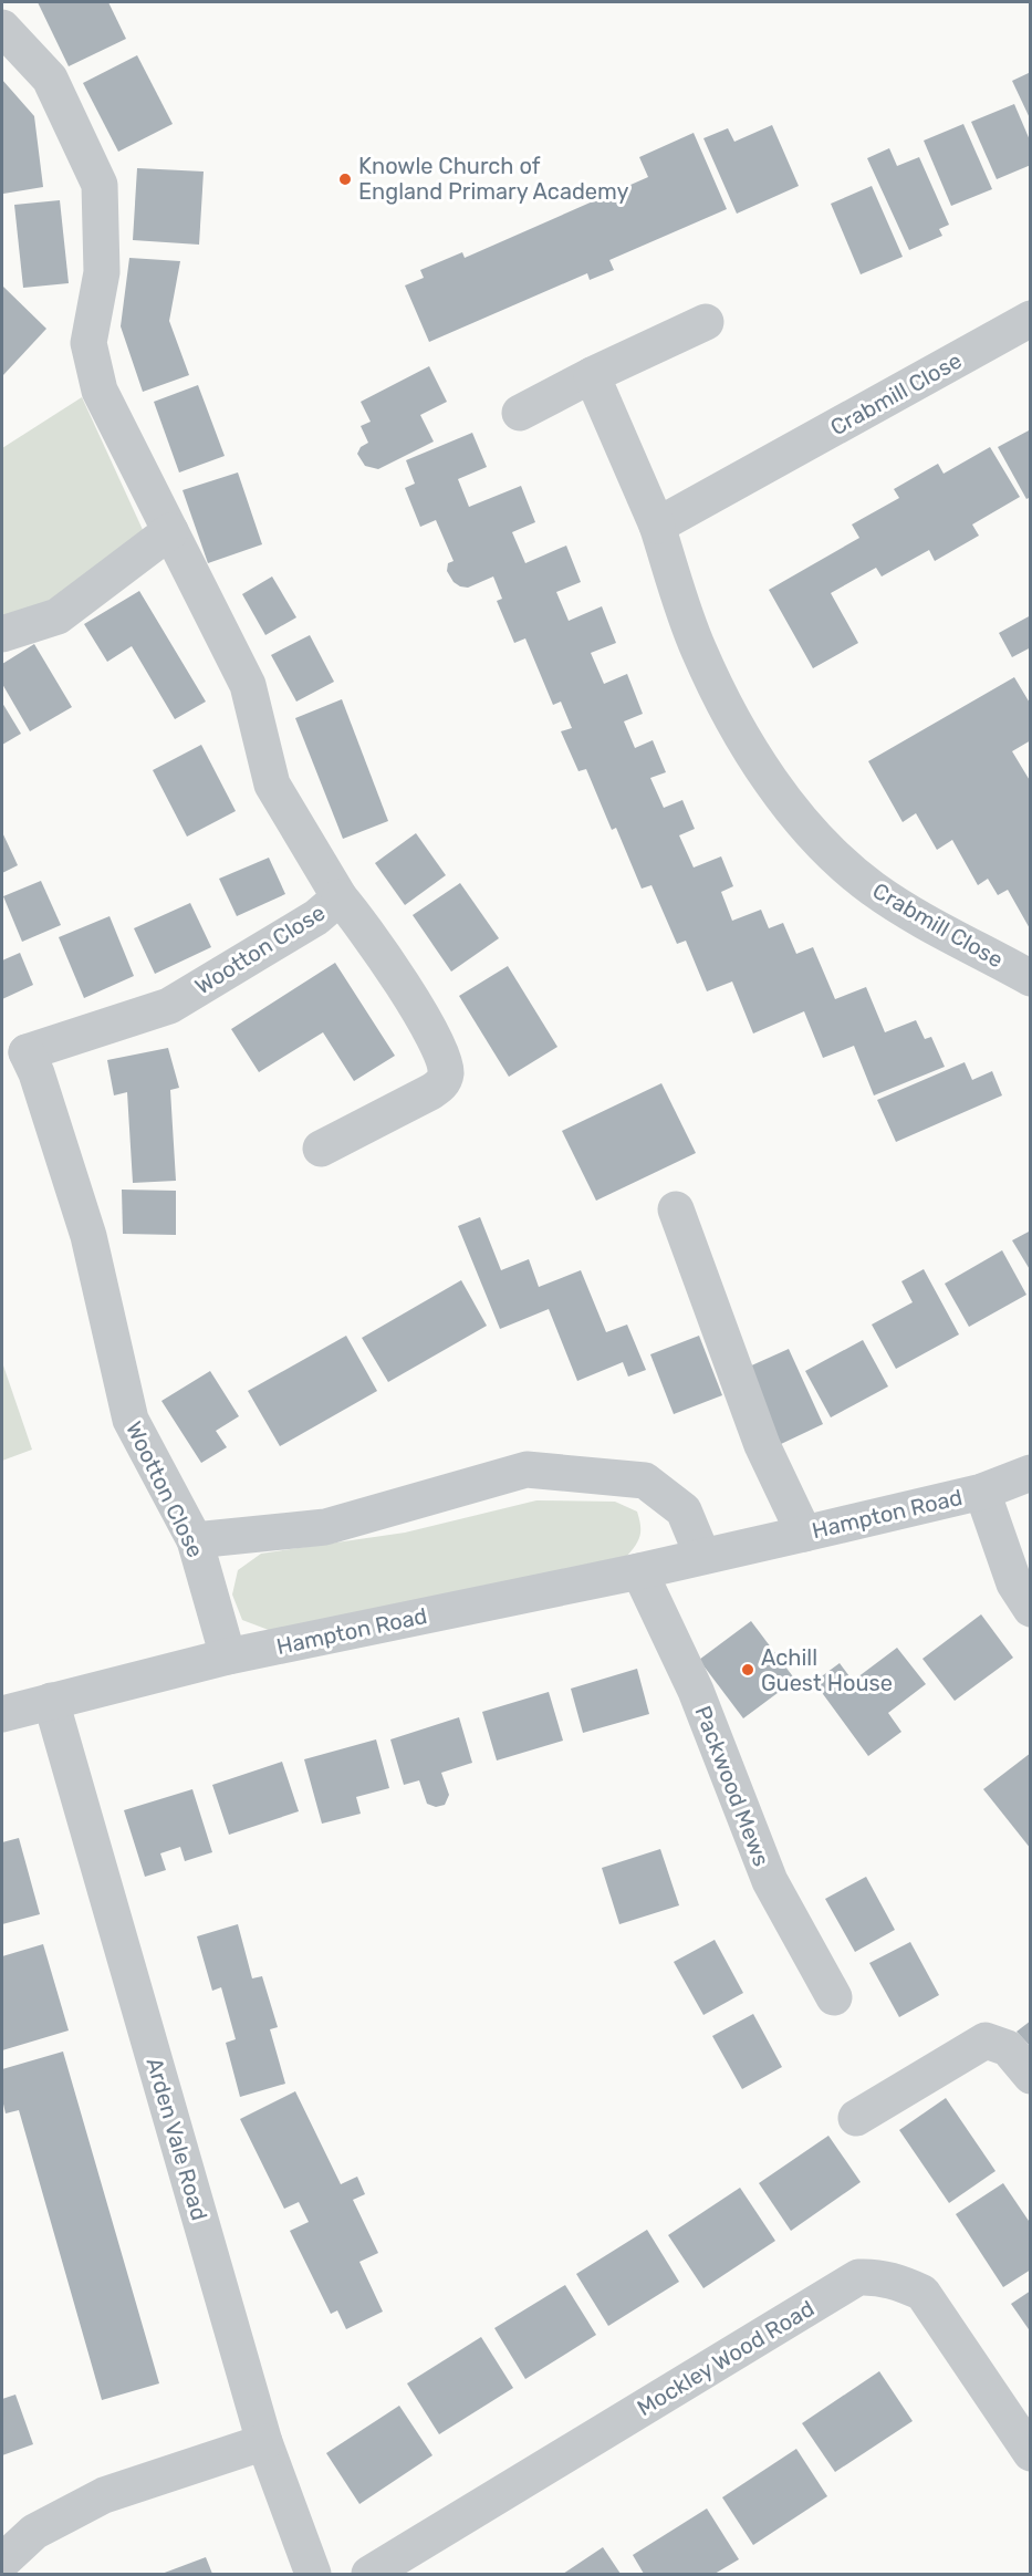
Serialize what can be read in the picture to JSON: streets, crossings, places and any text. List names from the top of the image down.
{
  "streets": {
    "street": [
      "Crabmill Close",
      "Wootton Close",
      "Hampton Road",
      "Packwood Mews",
      "Arden Vale Road",
      "Mockley Wood Road"
    ]
  },
  "crossings": [
    ["Wootton Close", "Hampton Road"],
    ["Hampton Road", "Packwood Mews"],
    ["Hampton Road", "Arden Vale Road"]
  ],
  "places": ["Knowle Church of England Primary Academy", "Achill Guest House"]
}
